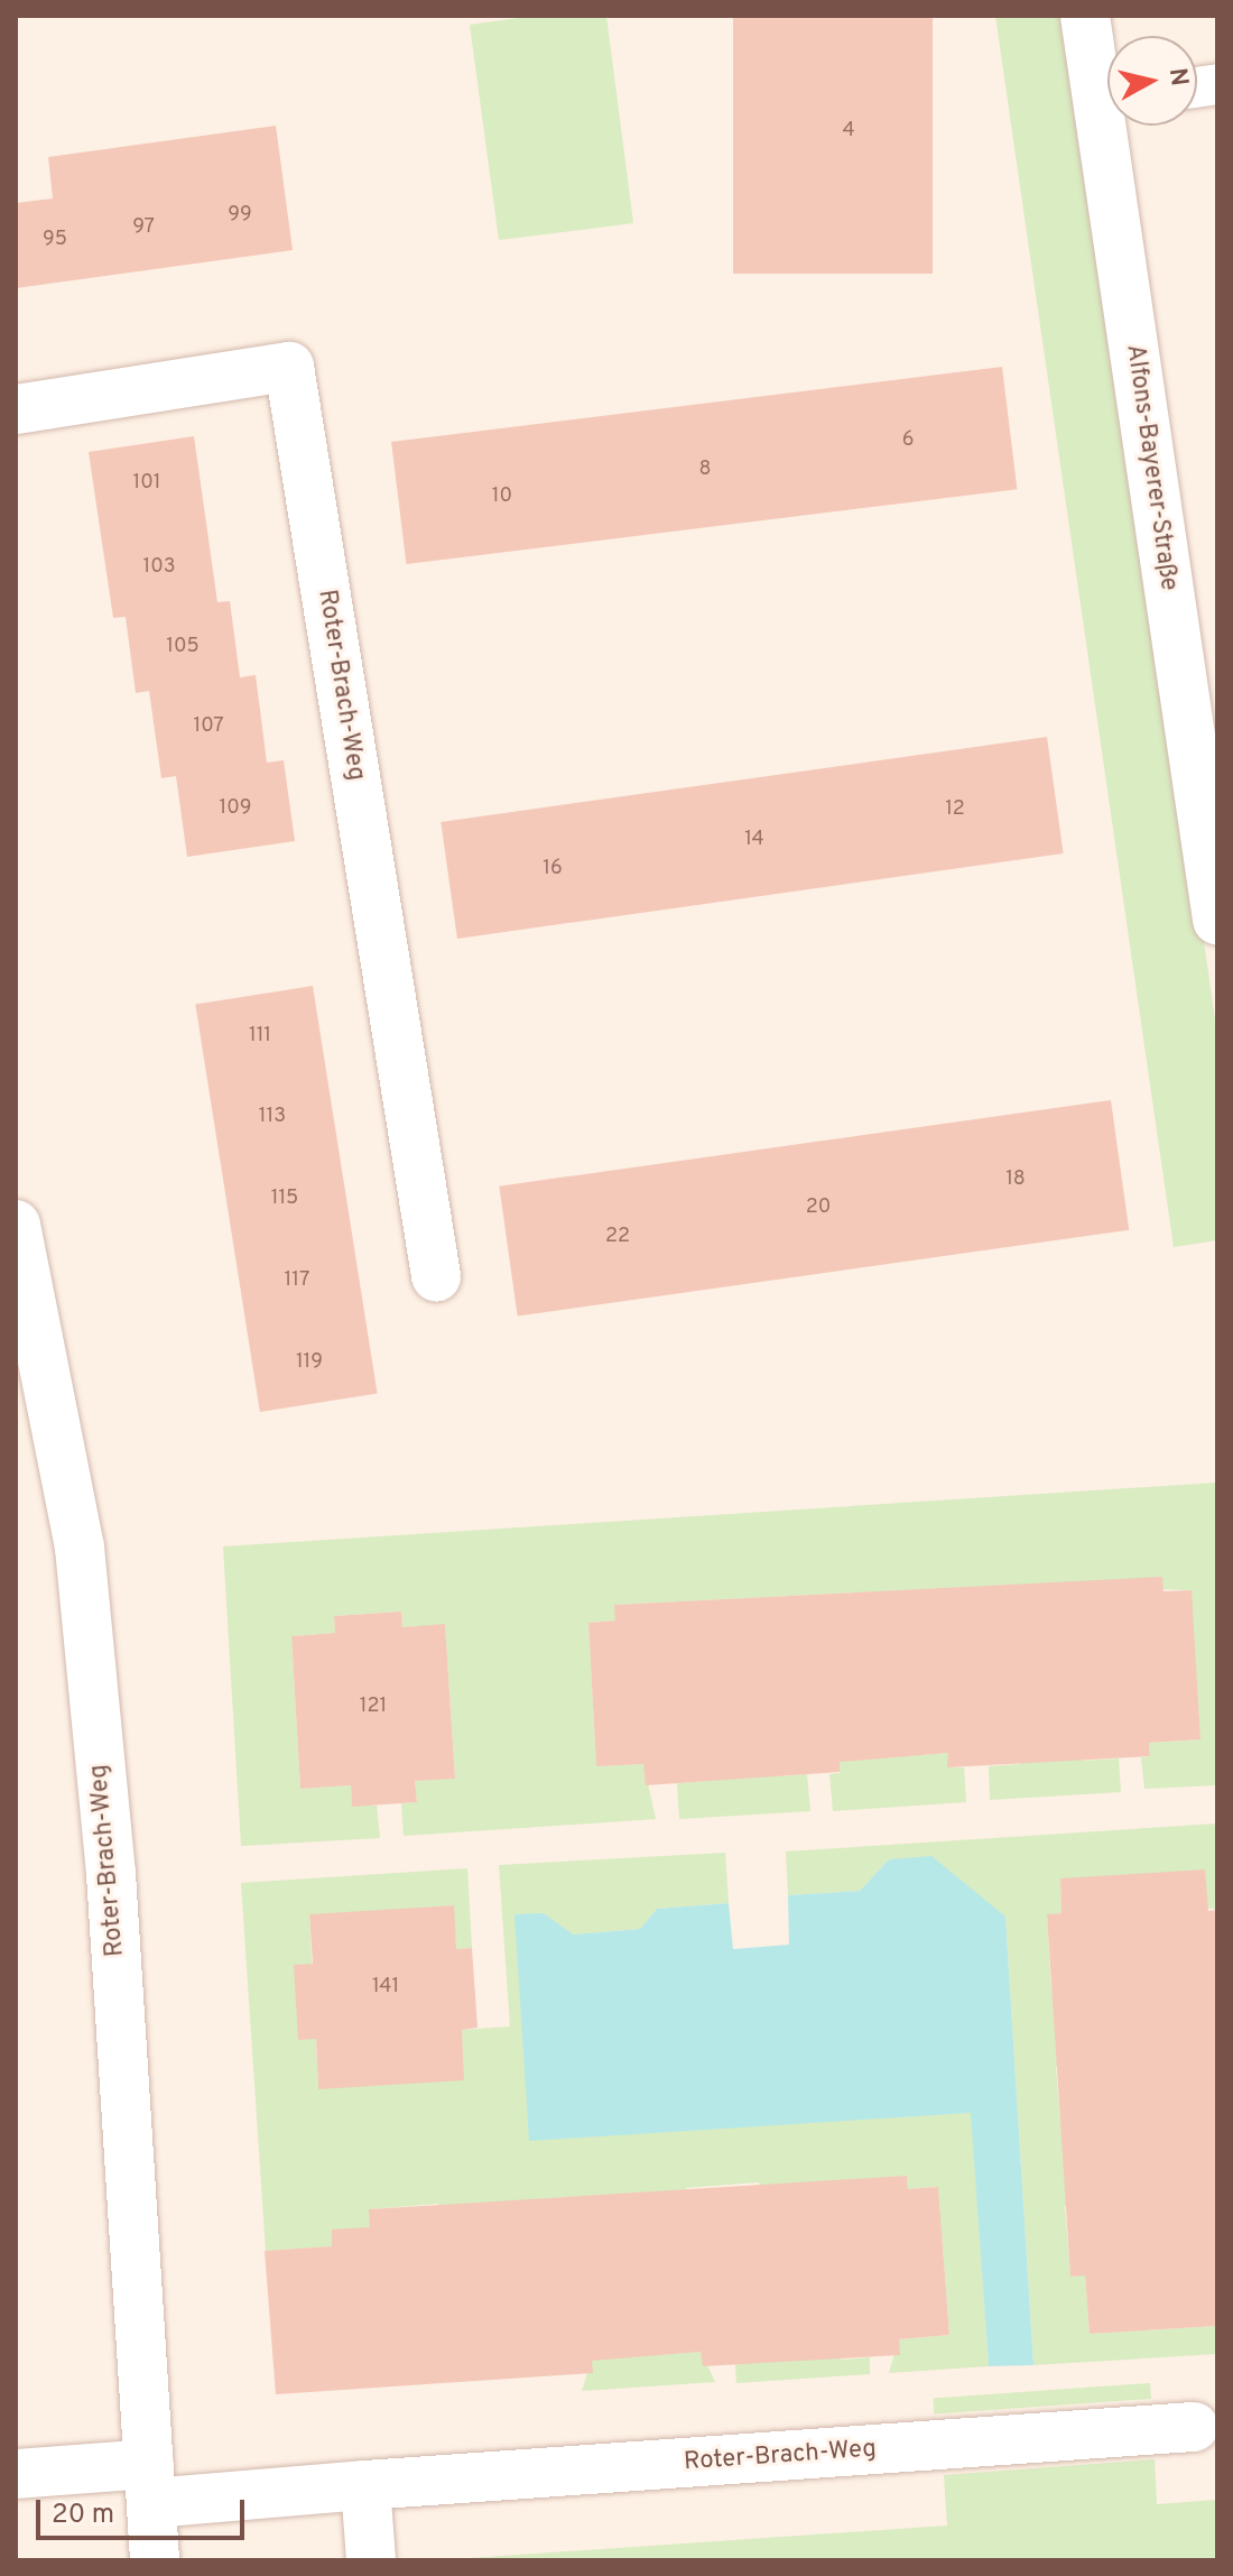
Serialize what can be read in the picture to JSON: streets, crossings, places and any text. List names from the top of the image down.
{
  "streets": {
    "street": ["Alfons-Bayerer-Straße", "Roter-Brach-Weg"]
  },
  "house_numbers": [
    "4",
    "99",
    "97",
    "95",
    "6",
    "8",
    "101",
    "10",
    "103",
    "105",
    "107",
    "109",
    "12",
    "14",
    "16",
    "111",
    "113",
    "18",
    "115",
    "20",
    "22",
    "117",
    "119",
    "121",
    "141"
  ],
  "scale_bar": "20 m",
  "north": "right"
}
